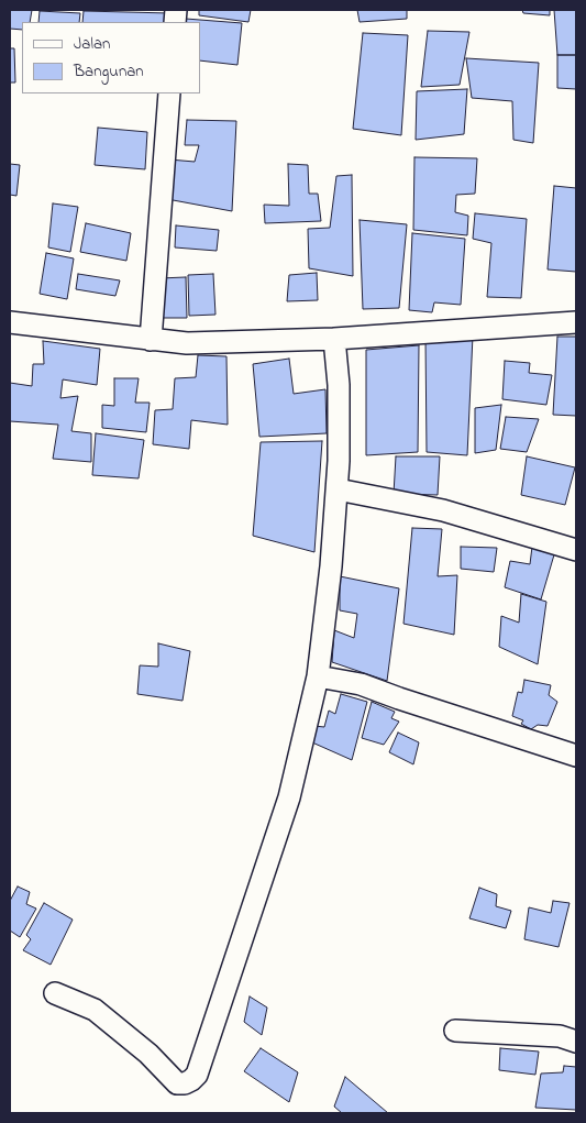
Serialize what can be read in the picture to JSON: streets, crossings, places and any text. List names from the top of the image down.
{
  "legend": ["Jalan", "Bangunan"]
}
